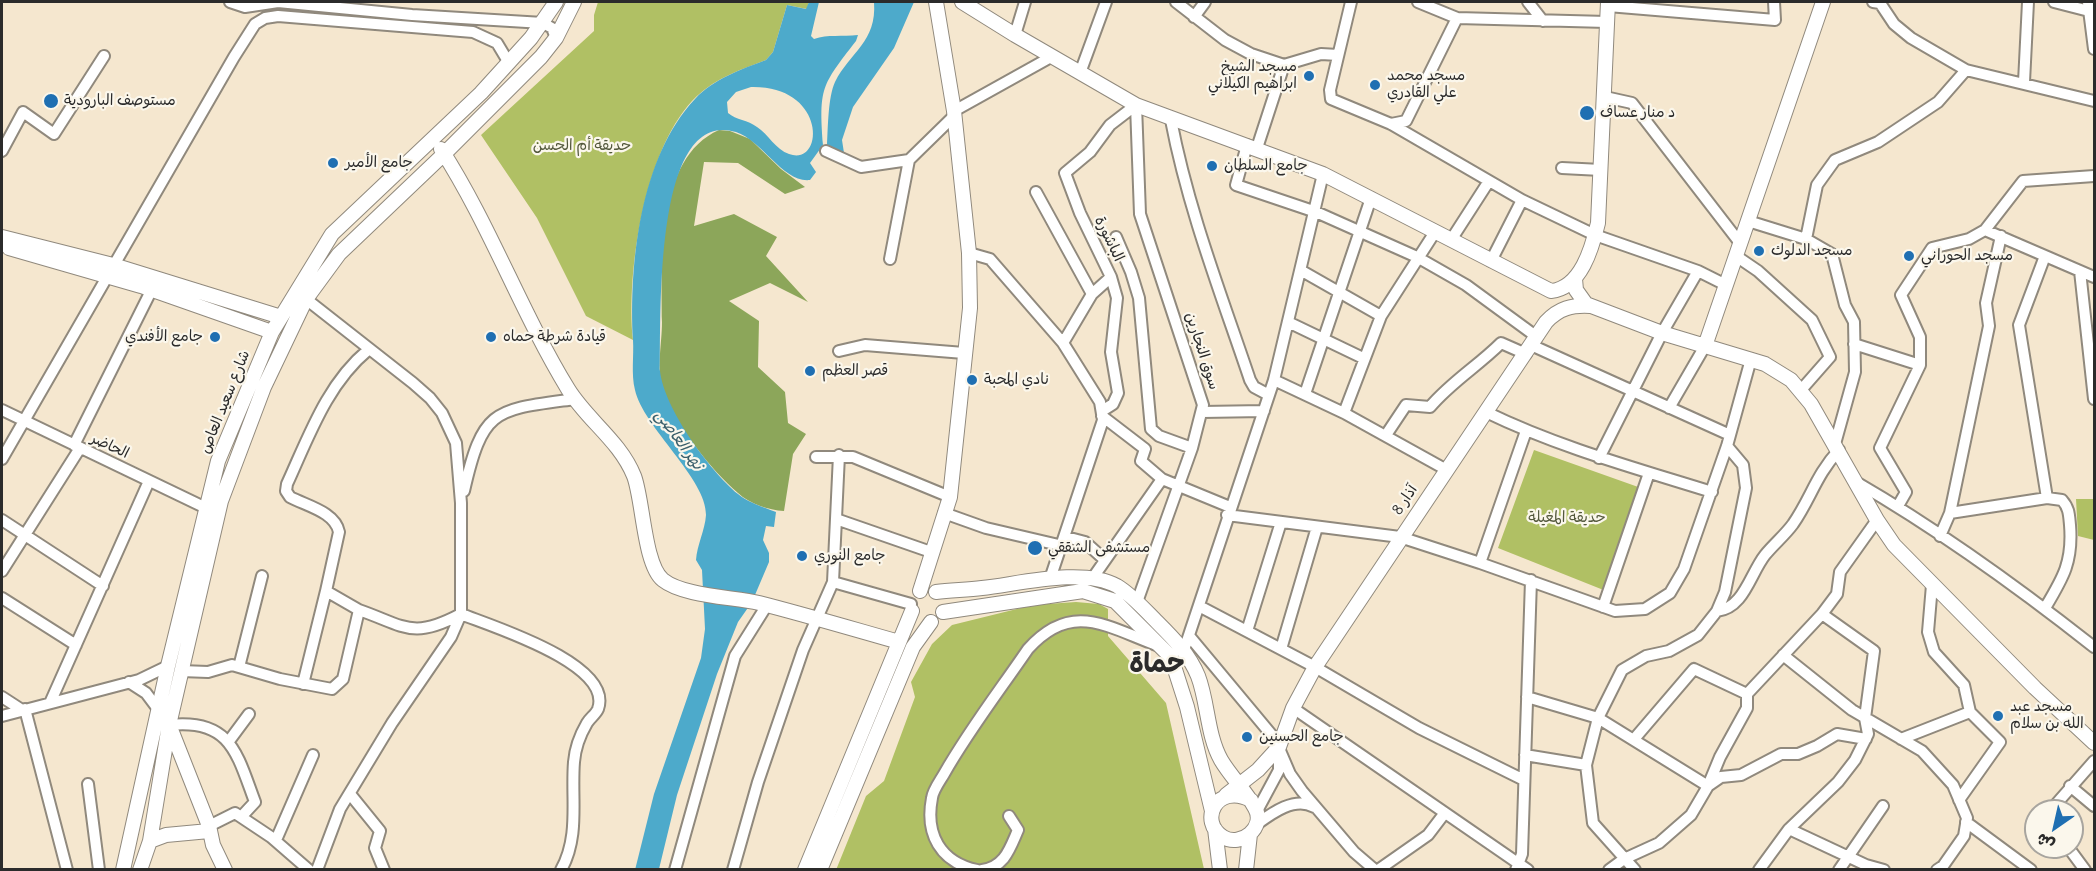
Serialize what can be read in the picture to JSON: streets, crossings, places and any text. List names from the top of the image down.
{
  "streets": {
    "main road": ["شارع سعيد العاص", "8 آذار"],
    "street": ["الباشورة", "سوق النجارين", "الحاضر"]
  },
  "crossings": [
    ["الباشورة", "سوق النجارين"],
    ["شارع سعيد العاص", "الحاضر"]
  ],
  "districts": ["حماة"],
  "water": ["نهر العاصي"],
  "parks": ["حديقة أم الحسن", "حديقة المغيلة"],
  "places": [
    "مسجد الشيخ ابراهيم الكيلاني",
    "مسجد محمد علي القادري",
    "مستوصف البارودية",
    "د منار عساف",
    "جامع الأمير",
    "جامع السلطان",
    "مسجد الدلوك",
    "مسجد الحوراني",
    "جامع الأفندي",
    "قيادة شرطة حماه",
    "قصر العظم",
    "نادي المحبة",
    "مستشفى الشققي",
    "جامع النوري",
    "مسجد عبد الله بن سلام",
    "جامع الحسنين"
  ],
  "north": "bottom left"
}
